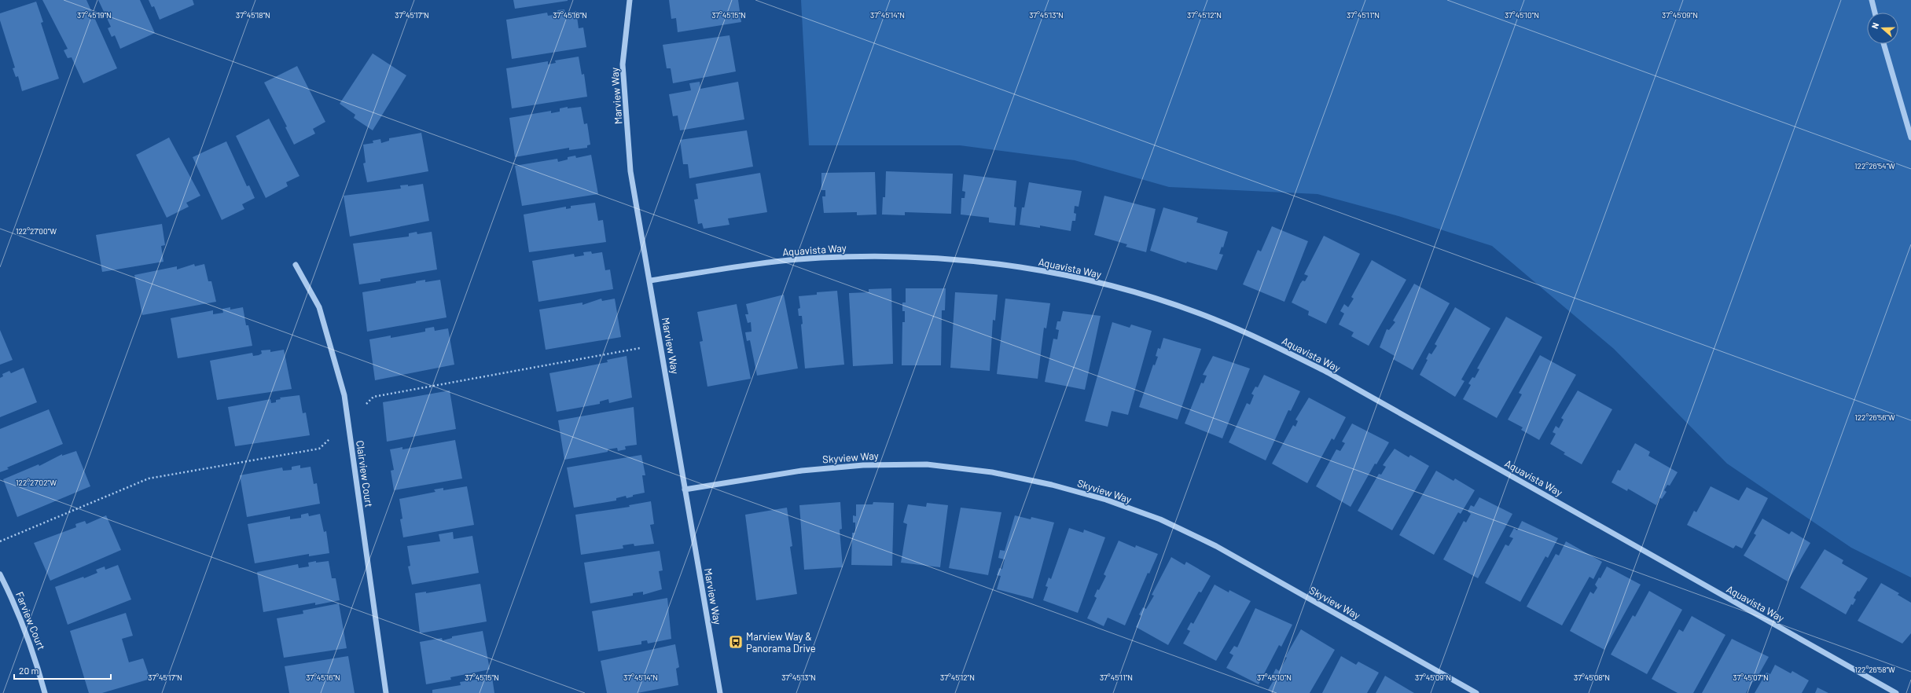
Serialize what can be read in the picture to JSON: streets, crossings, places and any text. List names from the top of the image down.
{
  "streets": {
    "street": [
      "Marview Way",
      "Aquavista Way",
      "Skyview Way",
      "Clairview Court",
      "Farview Court"
    ]
  },
  "crossings": [
    ["Marview Way", "Aquavista Way"],
    ["Marview Way", "Skyview Way"]
  ],
  "places": {
    "bus stop": ["Marview Way & Panorama Drive"]
  },
  "scale_bar": "20 m",
  "north": "left",
  "coordinates": [
    "37°45'19\"N",
    "37°45'18\"N",
    "37°45'17\"N",
    "37°45'16\"N",
    "37°45'15\"N",
    "37°45'14\"N",
    "37°45'13\"N",
    "37°45'12\"N",
    "37°45'11\"N",
    "37°45'10\"N",
    "37°45'09\"N",
    "122°26'54\"W",
    "122°27'00\"W",
    "122°26'56\"W",
    "122°27'02\"W",
    "122°26'58\"W",
    "37°45'08\"N",
    "37°45'07\"N"
  ]
}
